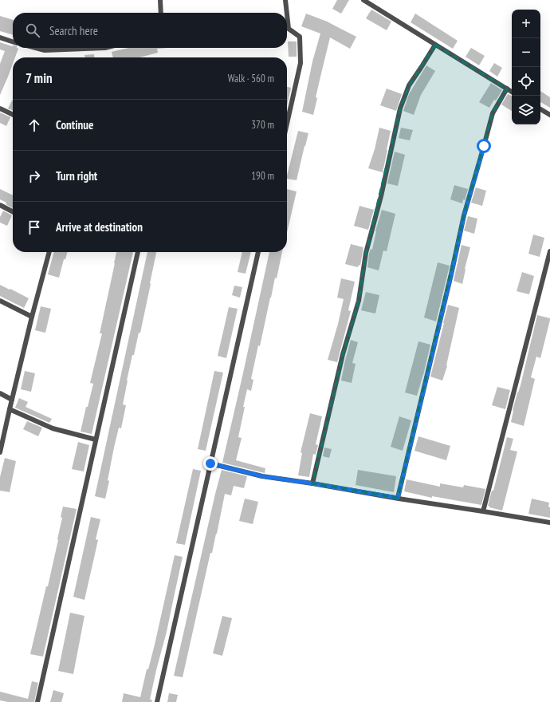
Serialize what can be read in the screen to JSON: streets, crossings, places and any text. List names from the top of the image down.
{
  "page": {
    "map_buttons": ["+", "−"],
    "search": "Search here",
    "heading": ["7 min", "Walk · 560 m"],
    "list": [
      ["Continue", "370 m"],
      ["Turn right", "190 m"],
      "Arrive at destination"
    ]
  }
}
